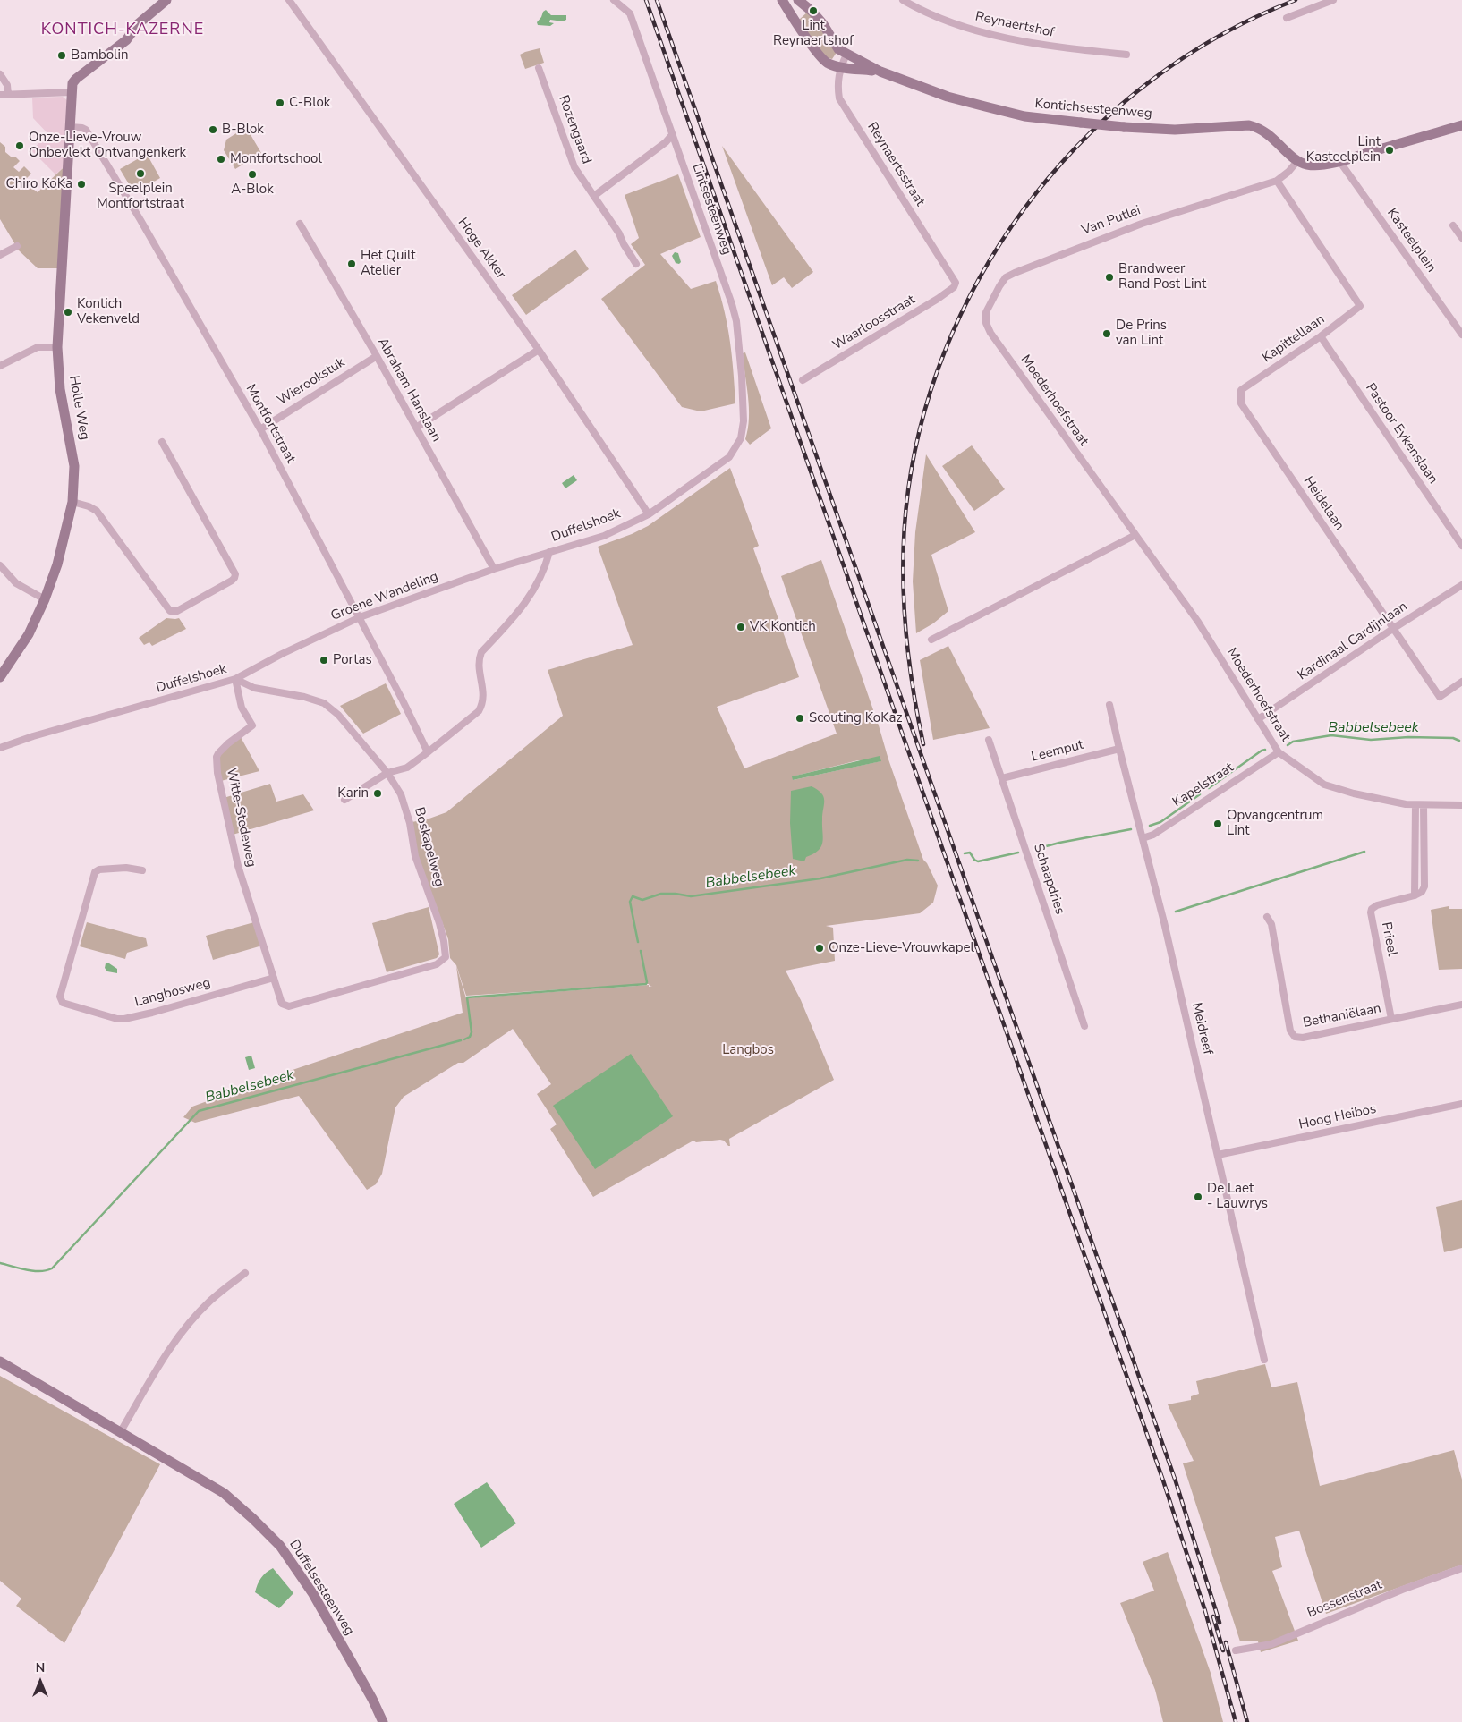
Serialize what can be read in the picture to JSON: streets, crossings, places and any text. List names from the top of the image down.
{
  "streets": {
    "street": [
      "Reynaertshof",
      "Kontichsesteenweg",
      "Rozengaard",
      "Reynaertsstraat",
      "Lintsesteenweg",
      "Van Putlei",
      "Kasteelplein",
      "Hoge Akker",
      "Waarloosstraat",
      "Kapittellaan",
      "Wierookstuk",
      "Abraham Hanslaan",
      "Moederhoefstraat",
      "Holle Weg",
      "Montfortstraat",
      "Pastoor Eykenslaan",
      "Heidelaan",
      "Duffelshoek",
      "Groene Wandeling",
      "Kardinaal Cardijnlaan",
      "Leemput",
      "Kapelstraat",
      "Witte-Stedeweg",
      "Boskapelweg",
      "Schaapdries",
      "Prieel",
      "Langbosweg",
      "Bethaniëlaan",
      "Meidreef",
      "Hoog Heibos",
      "Duffelsesteenweg",
      "Bossenstraat"
    ]
  },
  "crossings": [
    ["Kontichsesteenweg", "Reynaertsstraat"],
    ["Kontichsesteenweg", "Van Putlei"],
    ["Reynaertsstraat", "Waarloosstraat"],
    ["Lintsesteenweg", "Duffelshoek"],
    ["Van Putlei", "Kapittellaan"],
    ["Van Putlei", "Moederhoefstraat"],
    ["Hoge Akker", "Duffelshoek"],
    ["Kapittellaan", "Pastoor Eykenslaan"],
    ["Kapittellaan", "Heidelaan"],
    ["Wierookstuk", "Abraham Hanslaan"],
    ["Wierookstuk", "Montfortstraat"],
    ["Abraham Hanslaan", "Groene Wandeling"],
    ["Moederhoefstraat", "Kardinaal Cardijnlaan"],
    ["Moederhoefstraat", "Kapelstraat"],
    ["Holle Weg", "Montfortstraat"],
    ["Montfortstraat", "Duffelshoek"],
    ["Montfortstraat", "Groene Wandeling"],
    ["Heidelaan", "Kardinaal Cardijnlaan"],
    ["Duffelshoek", "Groene Wandeling"],
    ["Duffelshoek", "Witte-Stedeweg"],
    ["Duffelshoek", "Boskapelweg"],
    ["Groene Wandeling", "Witte-Stedeweg"],
    ["Leemput", "Schaapdries"],
    ["Leemput", "Meidreef"],
    ["Kapelstraat", "Meidreef"],
    ["Witte-Stedeweg", "Boskapelweg"],
    ["Witte-Stedeweg", "Langbosweg"],
    ["Boskapelweg", "Langbosweg"],
    ["Prieel", "Bethaniëlaan"],
    ["Meidreef", "Hoog Heibos"]
  ],
  "districts": ["KONTICH-KAZERNE"],
  "water": ["Babbelsebeek"],
  "parks": ["Langbos"],
  "places": [
    "Lint Reynaertshof",
    "Bambolin",
    "C-Blok",
    "B-Blok",
    "Onze-Lieve-Vrouw Onbevlekt Ontvangenkerk",
    "Lint Kasteelplein",
    "Montfortschool",
    "Speelplein Montfortstraat",
    "A-Blok",
    "Chiro KoKa",
    "Het Quilt Atelier",
    "Brandweer Rand Post Lint",
    "Kontich Vekenveld",
    "De Prins van Lint",
    "VK Kontich",
    "Portas",
    "Scouting KoKaz",
    "Karin",
    "Opvangcentrum Lint",
    "Onze-Lieve-Vrouwkapel",
    "De Laet - Lauwrys"
  ],
  "north": "top"
}
